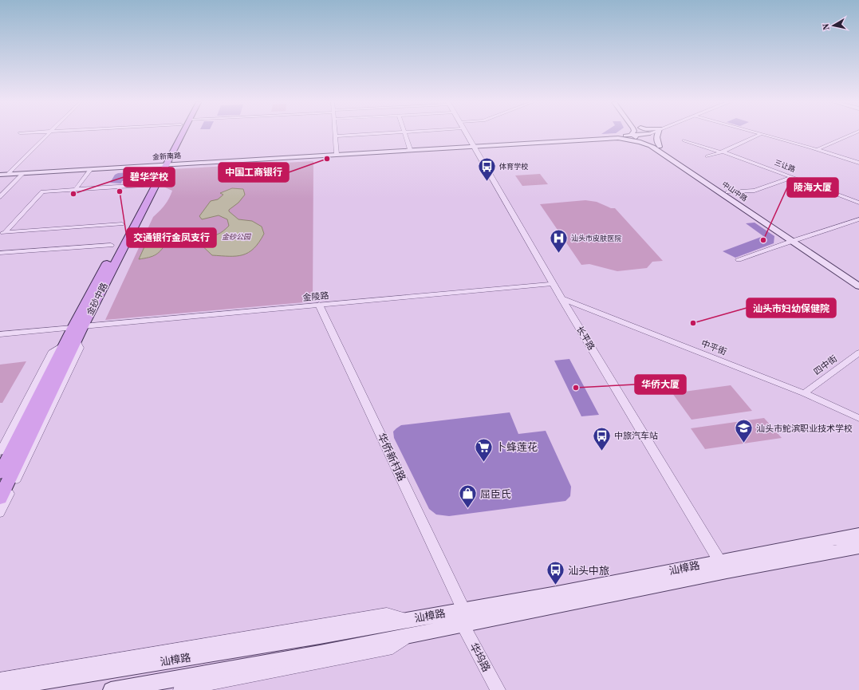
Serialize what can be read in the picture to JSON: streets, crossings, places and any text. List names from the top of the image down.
{
  "streets": {
    "main road": [
      "金新南路",
      "中山中路",
      "金砂中路",
      "汕樟路"
    ],
    "street": [
      "三让路",
      "金陵路",
      "长平路",
      "中平街",
      "四中街",
      "华侨新村路",
      "华坞路"
    ]
  },
  "crossings": [
    ["金新南路", "中山中路"],
    ["金新南路", "金砂中路"],
    ["金新南路", "长平路"],
    ["金陵路", "金砂中路"],
    ["金陵路", "长平路"],
    ["金陵路", "华侨新村路"],
    ["长平路", "中平街"],
    ["长平路", "汕樟路"],
    ["中平街", "四中街"],
    ["华侨新村路", "汕樟路"],
    ["华侨新村路", "华坞路"],
    ["汕樟路", "华坞路"]
  ],
  "parks": ["金砂公园"],
  "places": {
    "other": [
      "中国工商银行",
      "交通银行金凤支行",
      "碧华学校",
      "陵海大厦",
      "汕头市妇幼保健院",
      "华侨大厦"
    ],
    "bus stop": ["体育学校", "中旅汽车站", "汕头中旅"],
    "hospital": ["汕头市皮肤医院"],
    "school or university": ["汕头市鮀滨职业技术学校"],
    "supermarket": ["卜蜂莲花"],
    "shop": ["屈臣氏"]
  },
  "north": "left"
}
